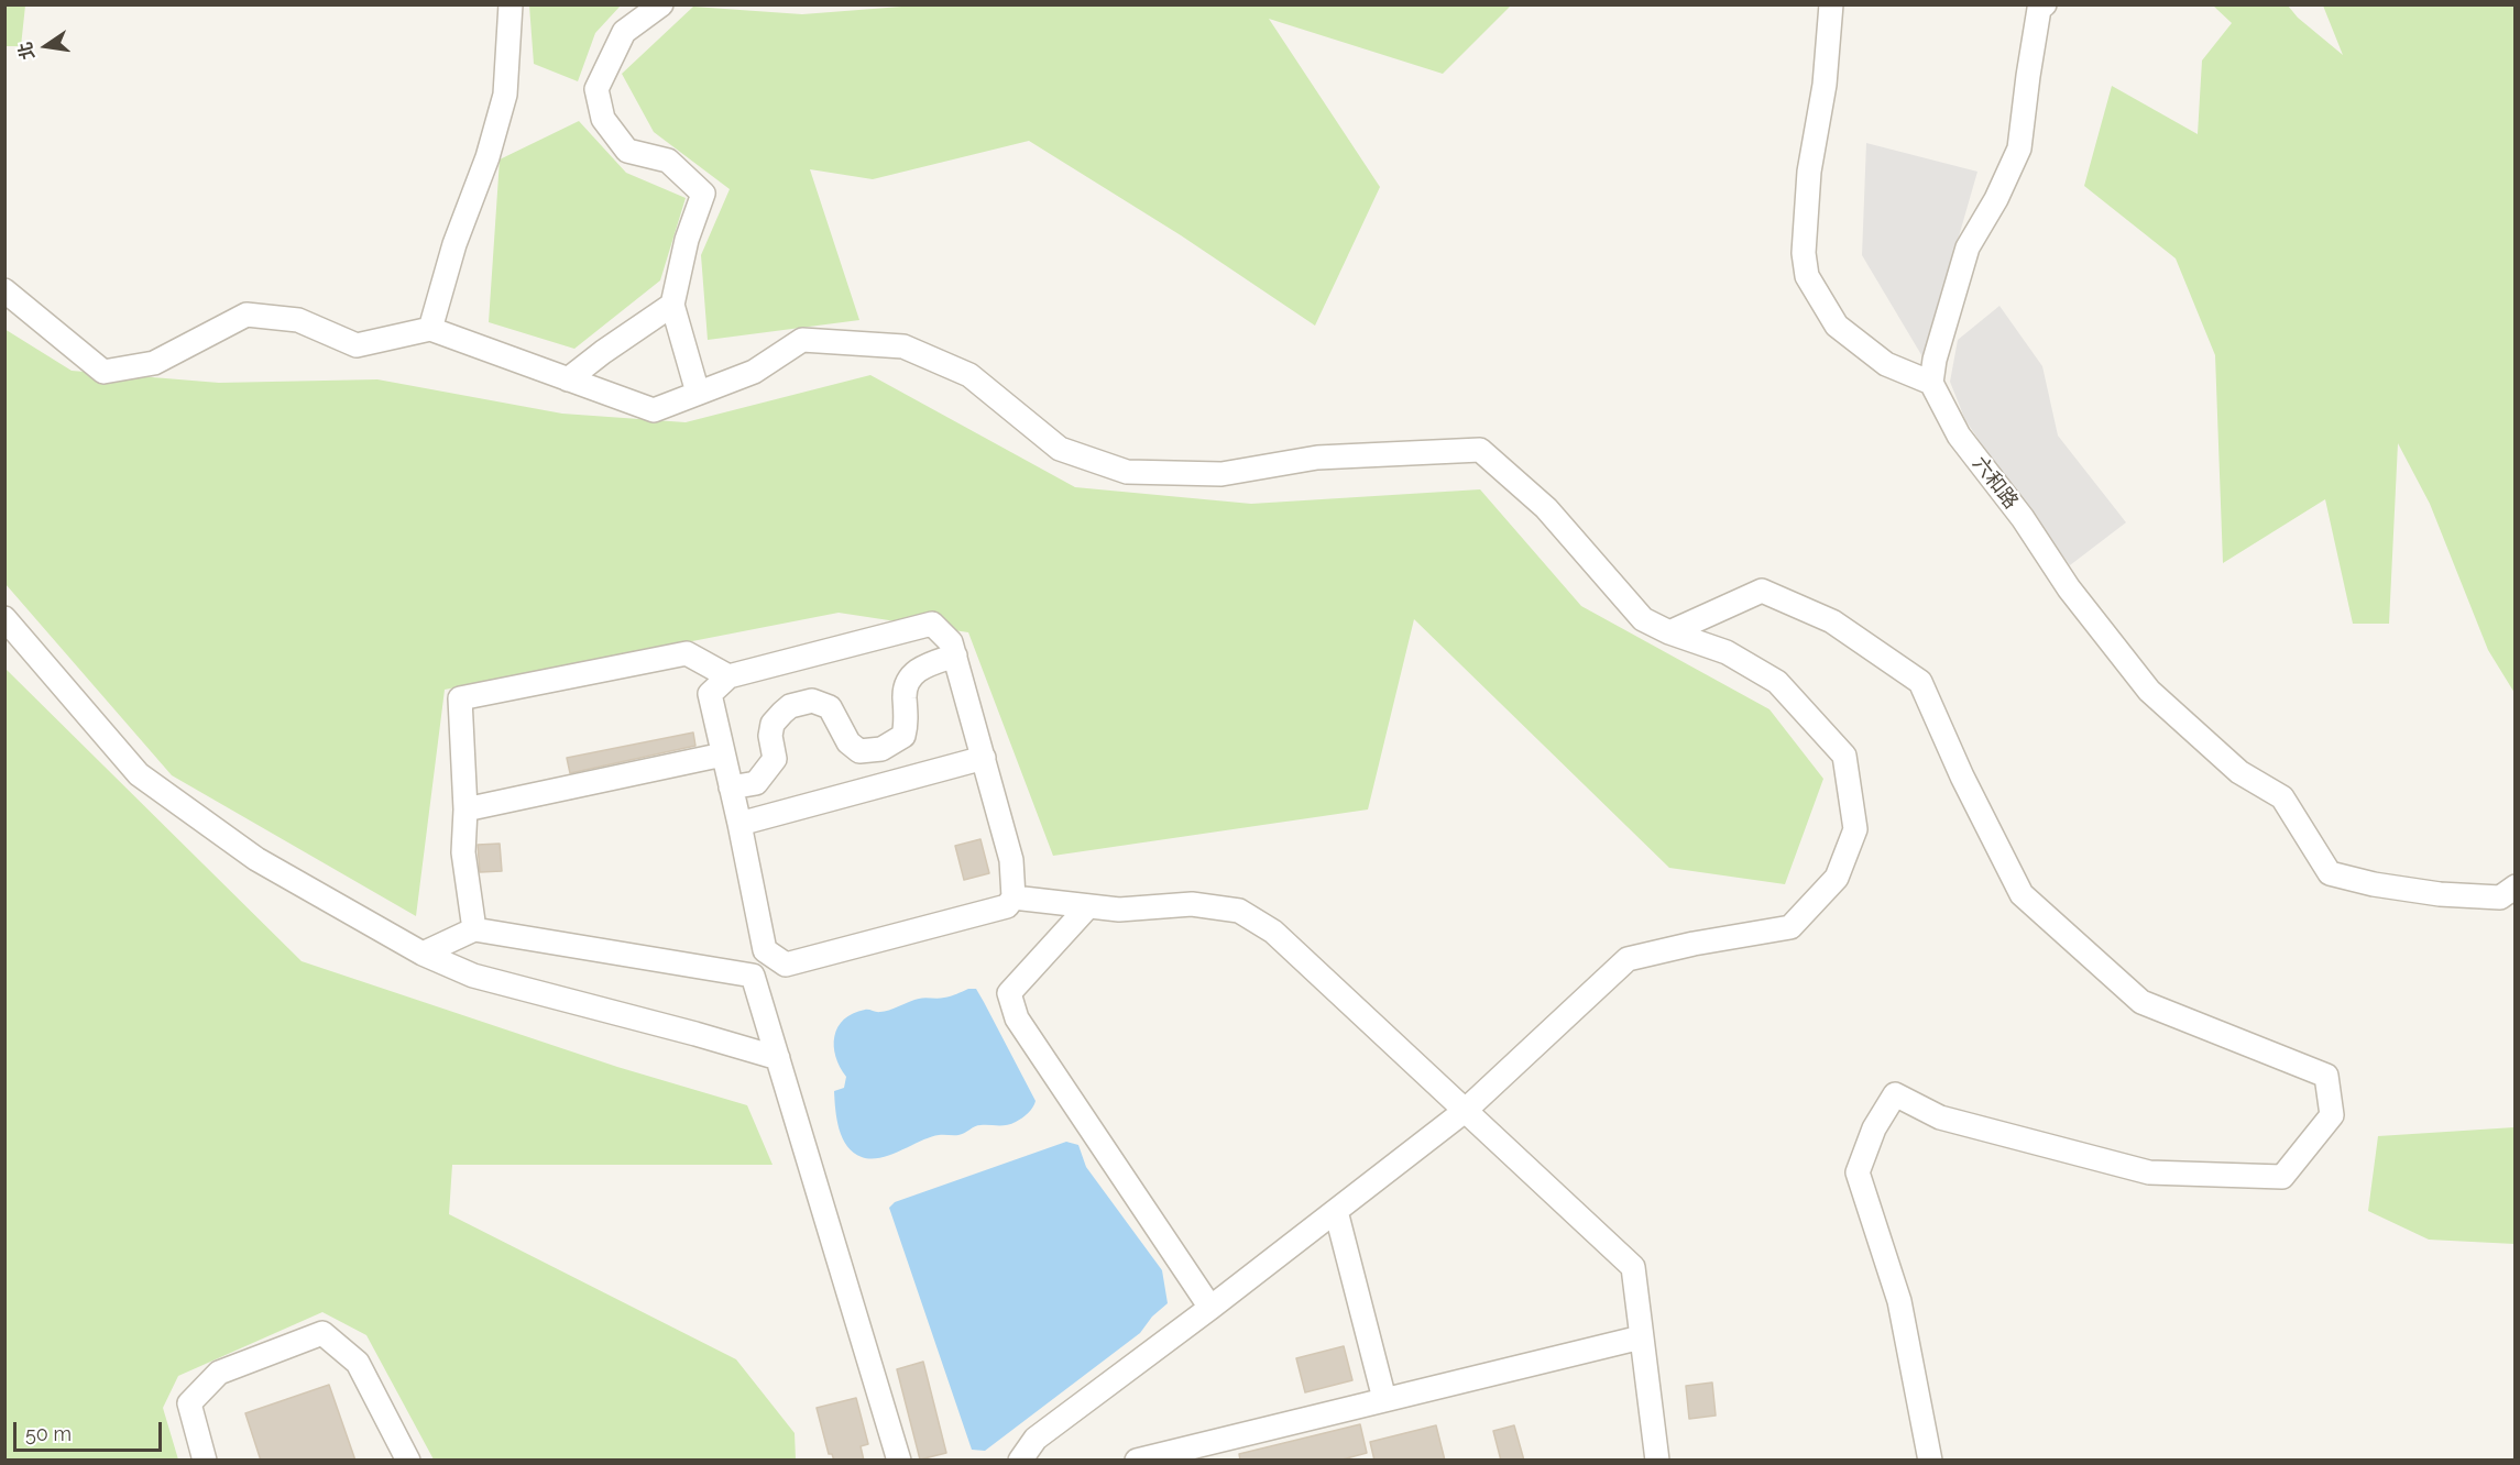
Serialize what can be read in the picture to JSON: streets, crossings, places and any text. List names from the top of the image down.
{
  "streets": {
    "street": ["六和路"]
  },
  "scale_bar": "50 m",
  "north": "left"
}
